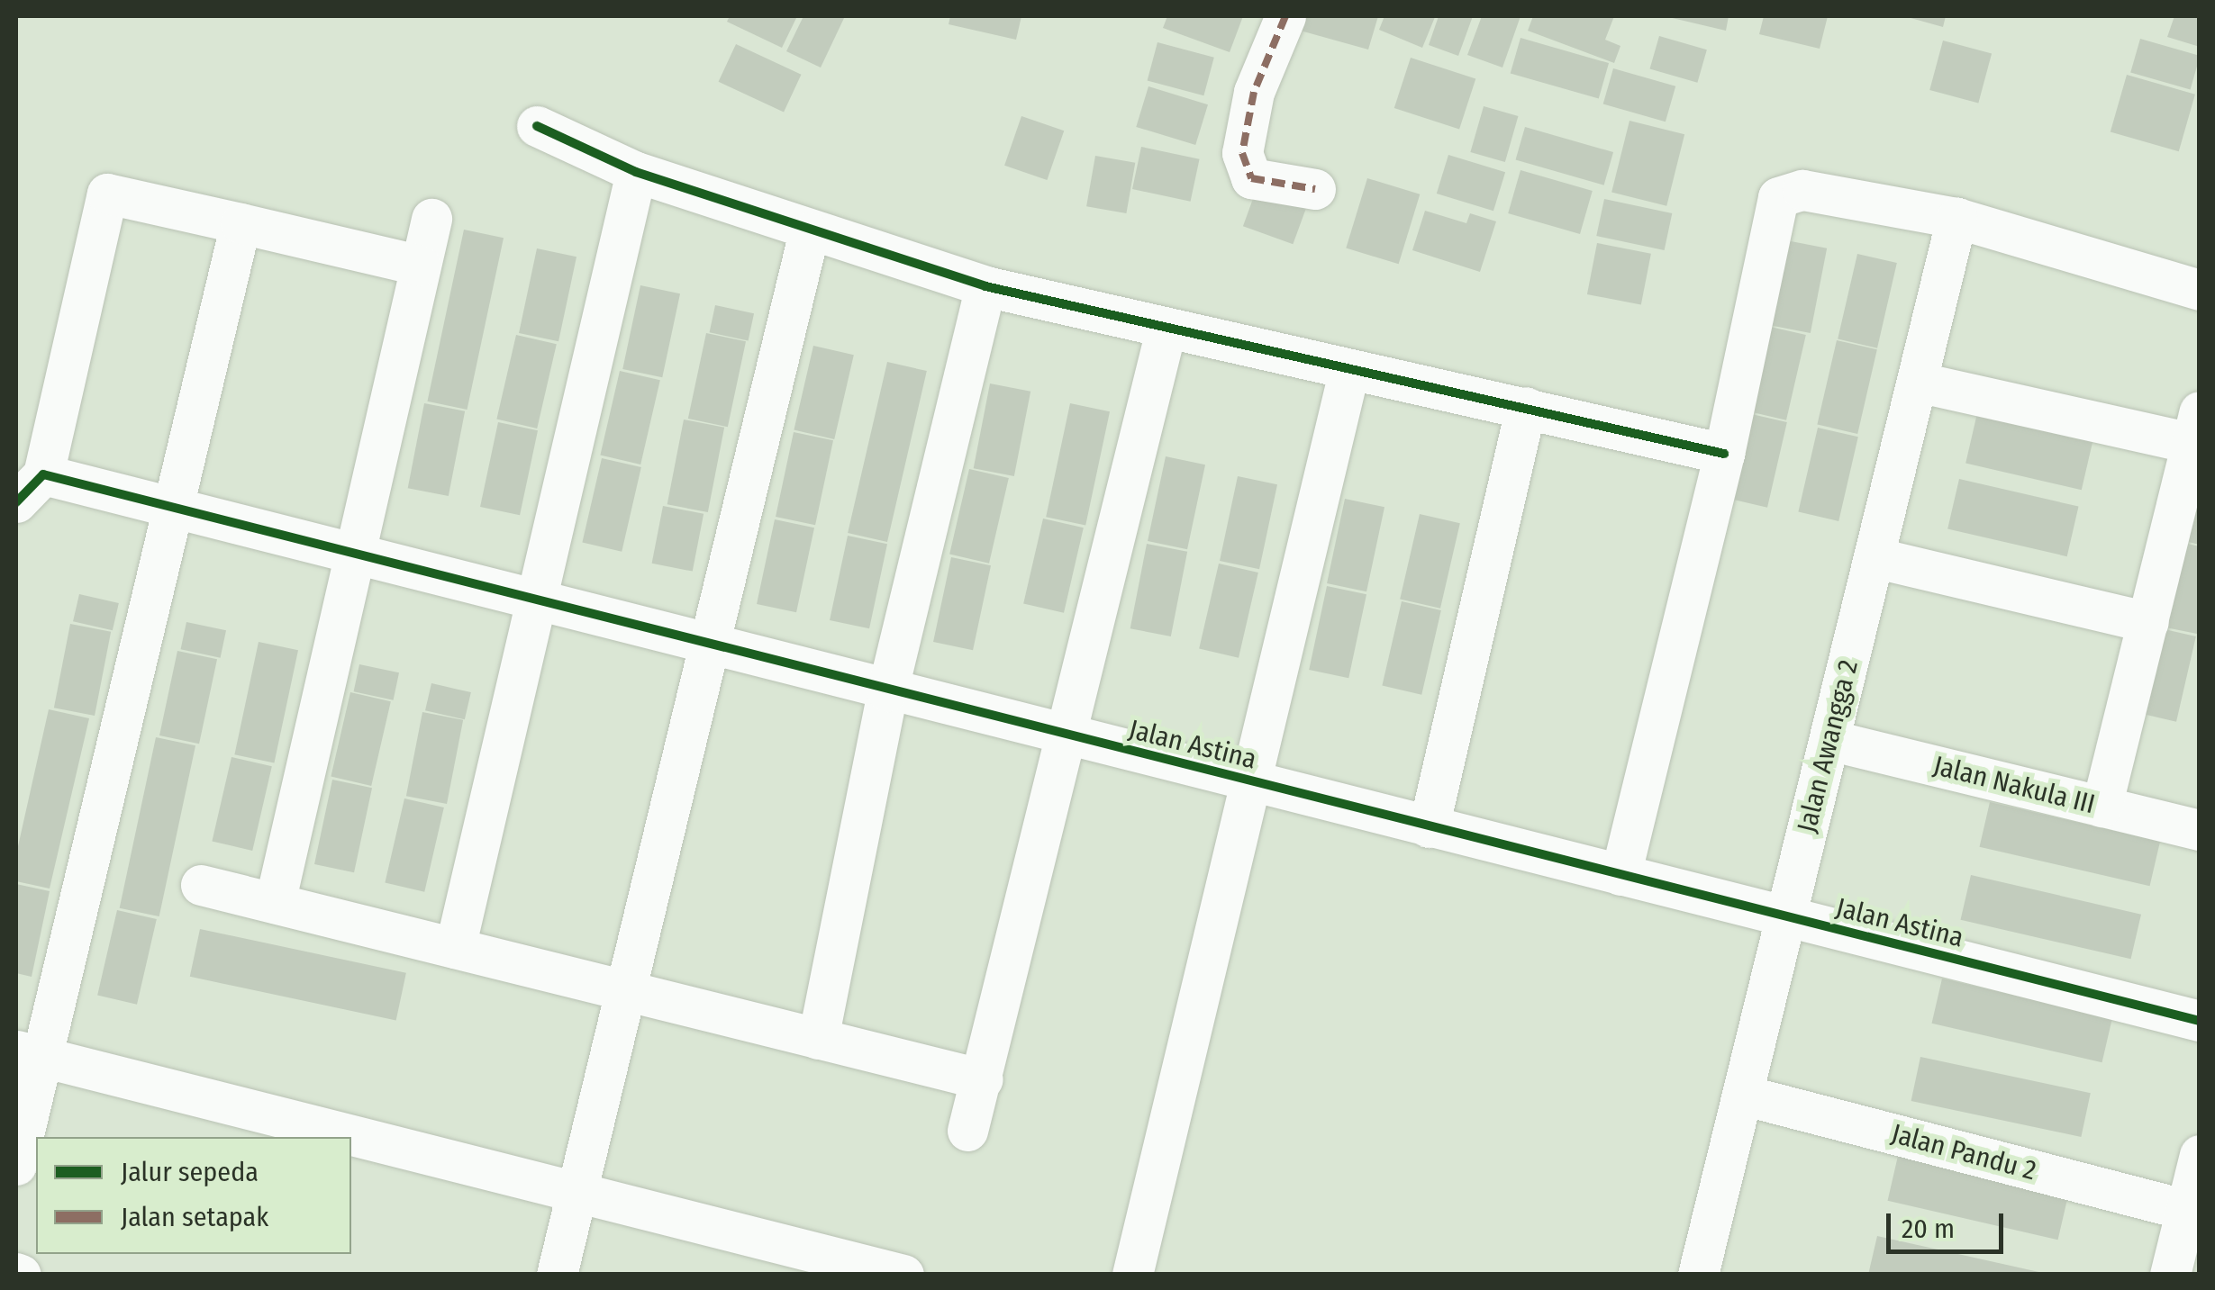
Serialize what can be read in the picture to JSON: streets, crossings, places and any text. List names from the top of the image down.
{
  "streets": {
    "street": [
      "Jalan Astina",
      "Jalan Awangga 2",
      "Jalan Nakula III",
      "Jalan Pandu 2"
    ]
  },
  "crossings": [
    ["Jalan Astina", "Jalan Awangga 2"],
    ["Jalan Awangga 2", "Jalan Nakula III"],
    ["Jalan Awangga 2", "Jalan Pandu 2"]
  ],
  "legend": ["Jalur sepeda", "Jalan setapak"],
  "scale_bar": "20 m"
}
